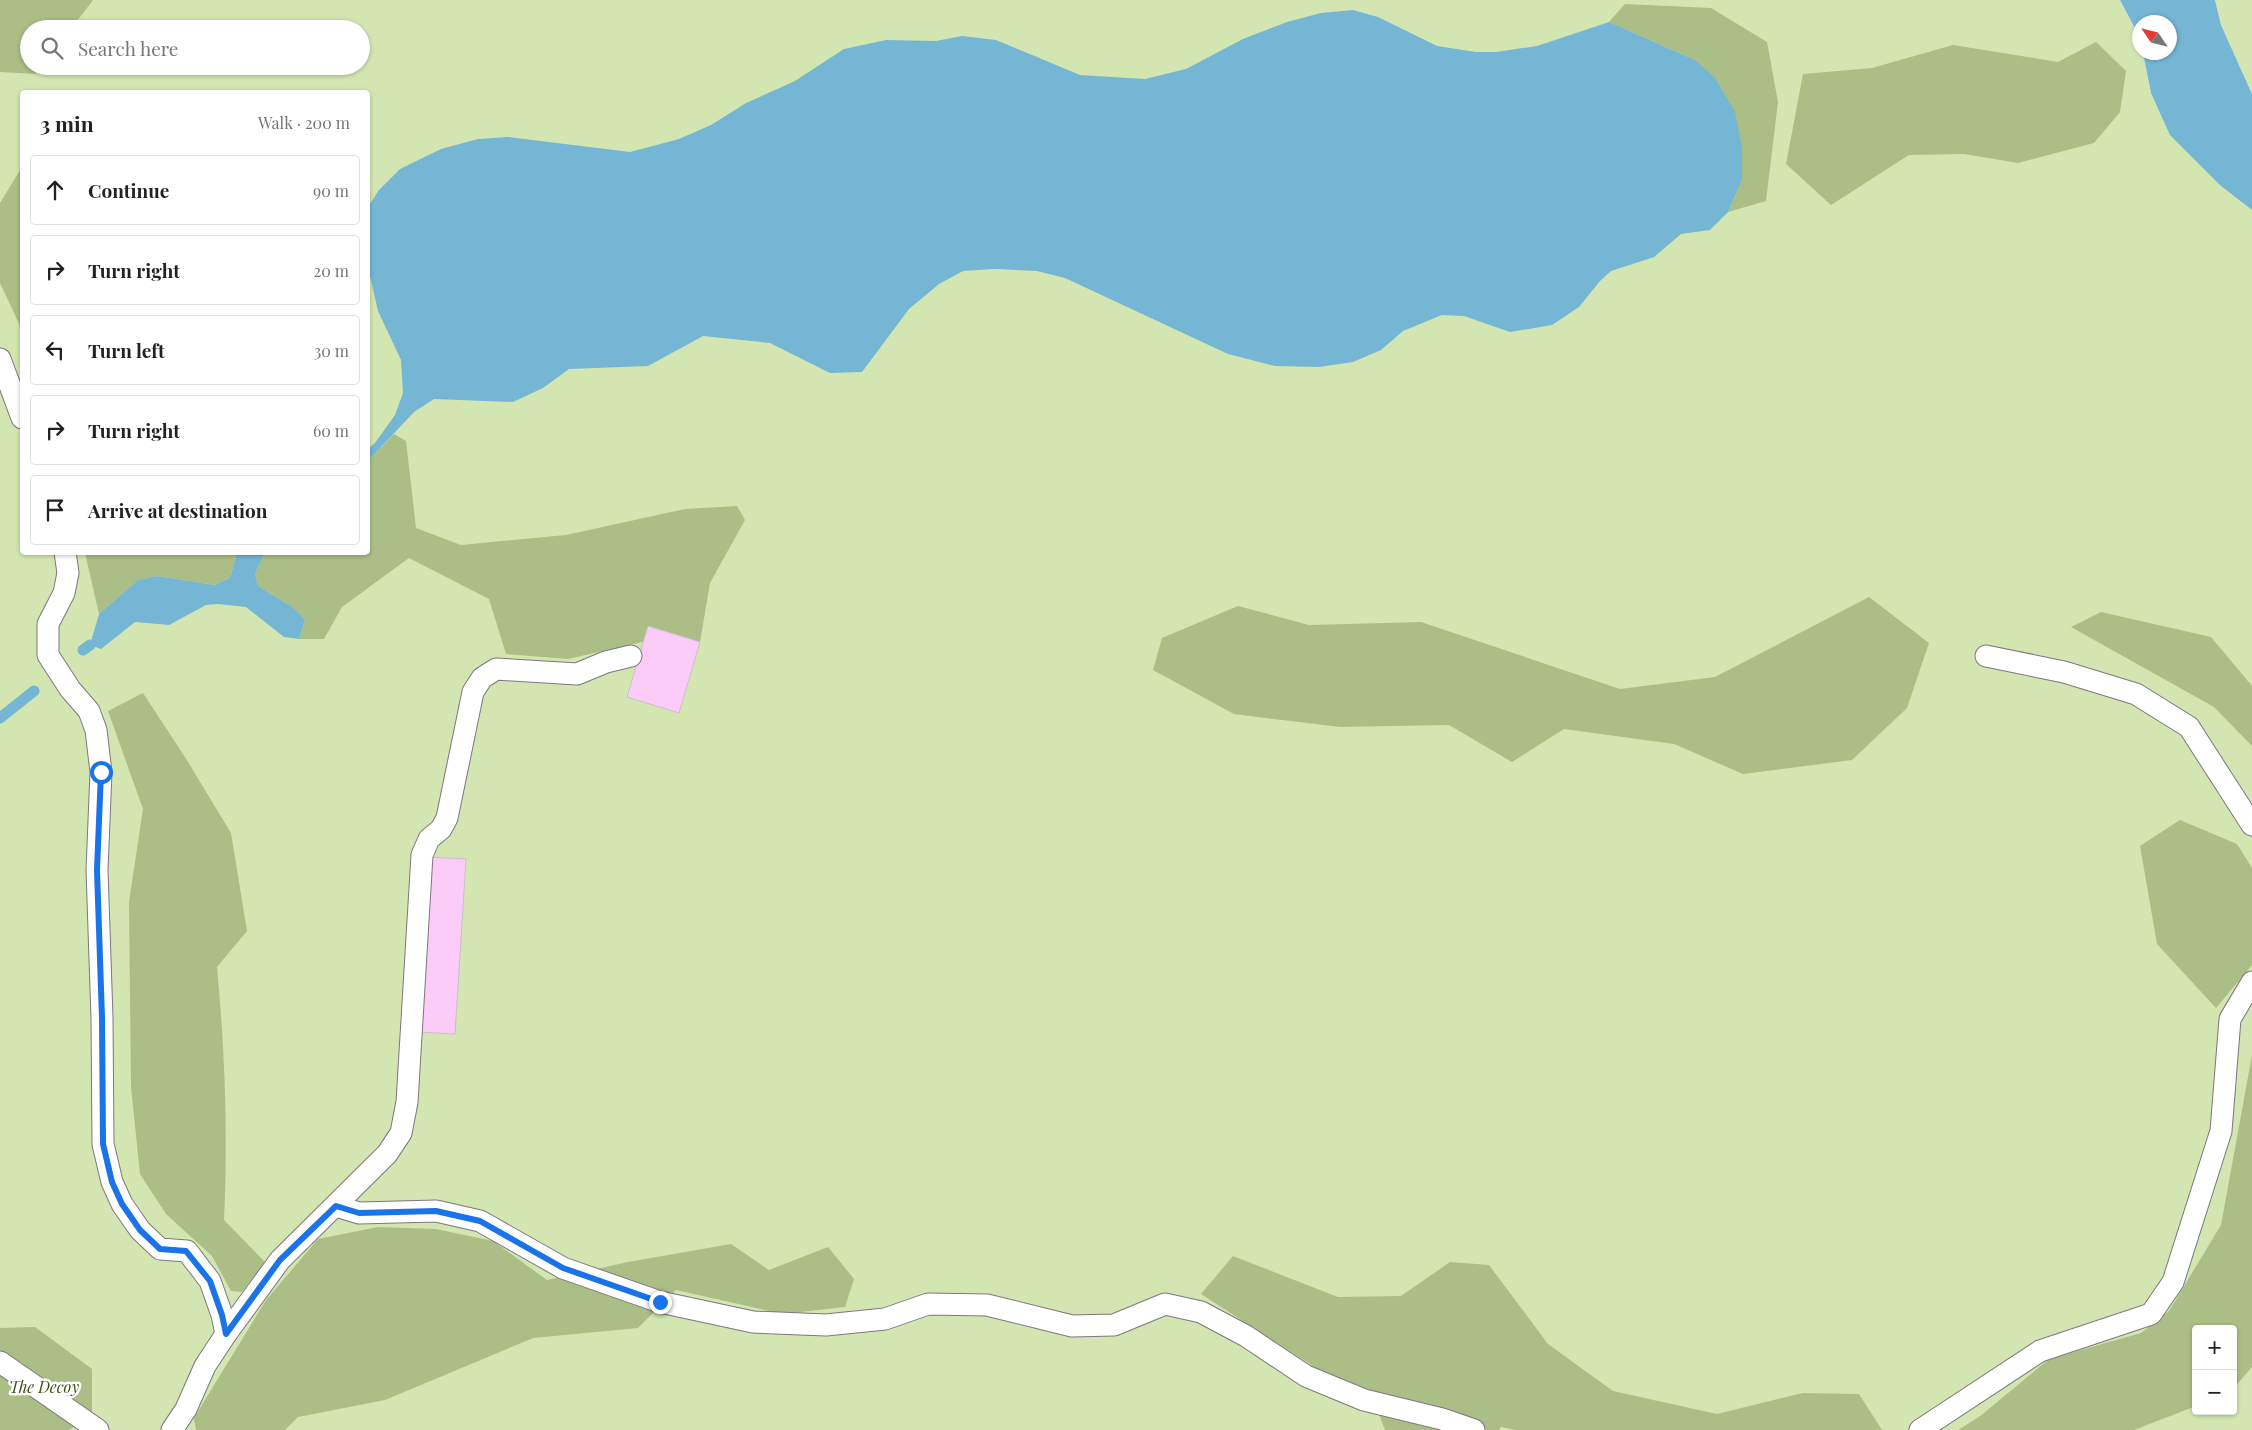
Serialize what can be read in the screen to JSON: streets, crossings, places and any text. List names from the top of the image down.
{
  "parks": ["The Decoy"],
  "north": "top left",
  "page": {
    "search": "Search here",
    "heading": ["3 min", "Walk · 200 m"],
    "list": [
      ["Continue", "90 m"],
      ["Turn right", "20 m"],
      ["Turn left", "30 m"],
      ["Turn right", "60 m"],
      "Arrive at destination"
    ],
    "map_buttons": ["+", "−"]
  }
}
